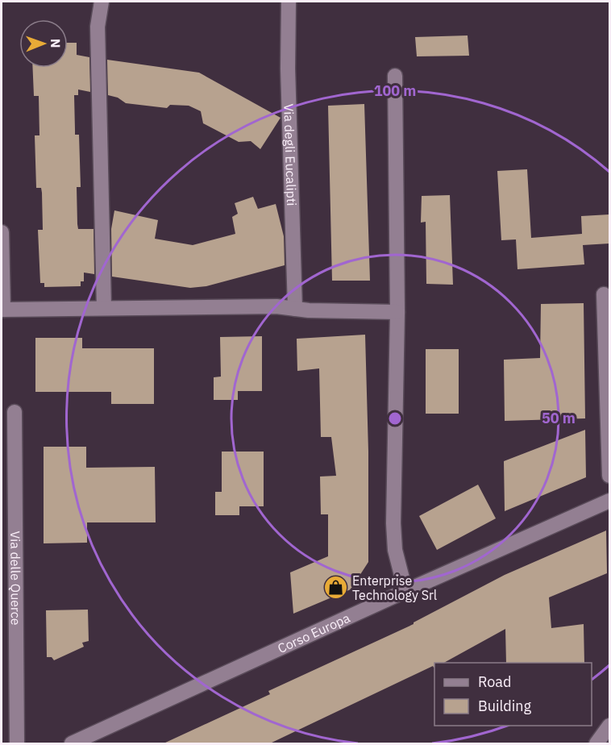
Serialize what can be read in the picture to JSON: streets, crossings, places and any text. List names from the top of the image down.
{
  "streets": {
    "street": ["Via degli Eucalipti", "Via delle Querce", "Corso Europa"]
  },
  "places": {
    "shop": ["Enterprise Technology Srl"]
  },
  "legend": ["Road", "Building"],
  "north": "right",
  "rings": ["100 m", "50 m"]
}
